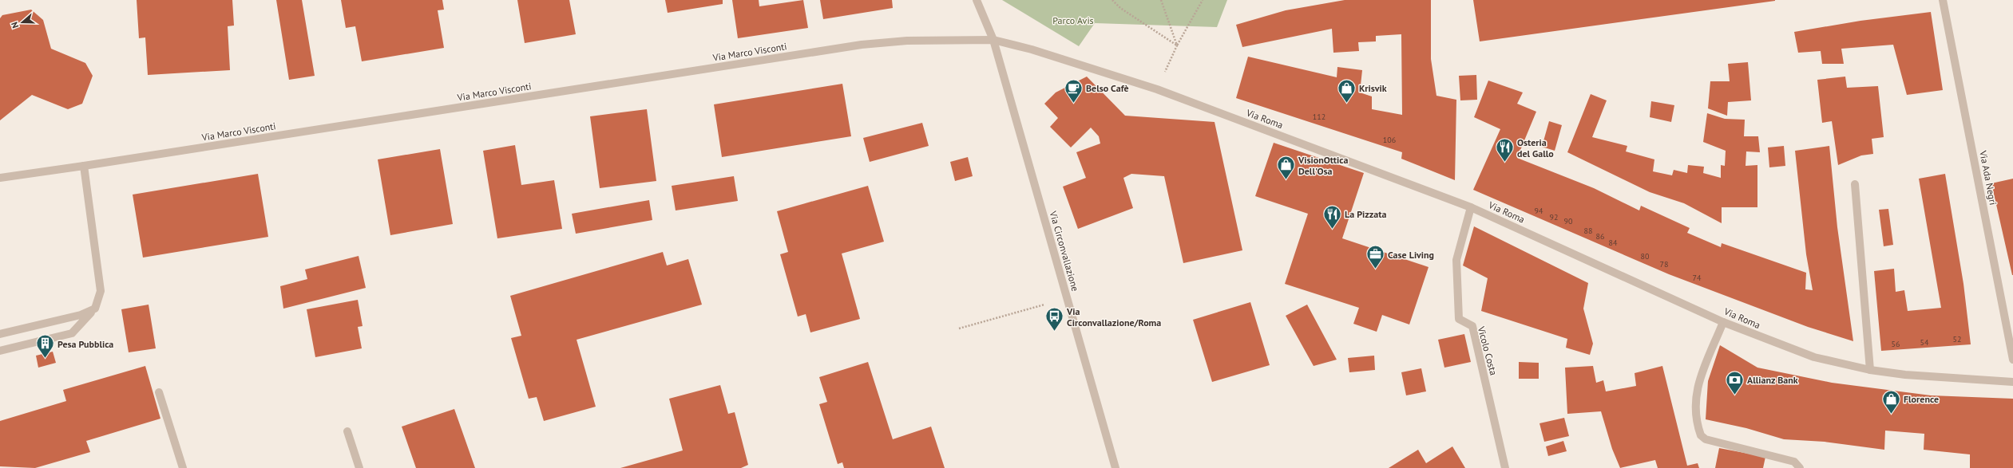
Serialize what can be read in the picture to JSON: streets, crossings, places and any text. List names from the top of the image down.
{
  "streets": {
    "street": [
      "Via Marco Visconti",
      "Via Roma",
      "Via Ada Negri",
      "Via Circonvallazione",
      "Vicolo Costa"
    ]
  },
  "crossings": [
    ["Via Marco Visconti", "Via Roma"],
    ["Via Marco Visconti", "Via Circonvallazione"],
    ["Via Roma", "Via Circonvallazione"],
    ["Via Roma", "Vicolo Costa"]
  ],
  "parks": ["Parco Avis"],
  "places": {
    "cafe": ["Belso Cafè"],
    "shop": ["Krisvik", "VisionOttica Dell'Osa", "Florence"],
    "restaurant": ["Osteria del Gallo", "La Pizzata"],
    "office": ["Case Living"],
    "bus stop": ["Via Circonvallazione/Roma"],
    "building": ["Pesa Pubblica"],
    "bank": ["Allianz Bank"]
  },
  "house_numbers": [
    "112",
    "106",
    "94",
    "92",
    "90",
    "88",
    "86",
    "84",
    "80",
    "78",
    "74",
    "52",
    "54",
    "56"
  ],
  "north": "left"
}
